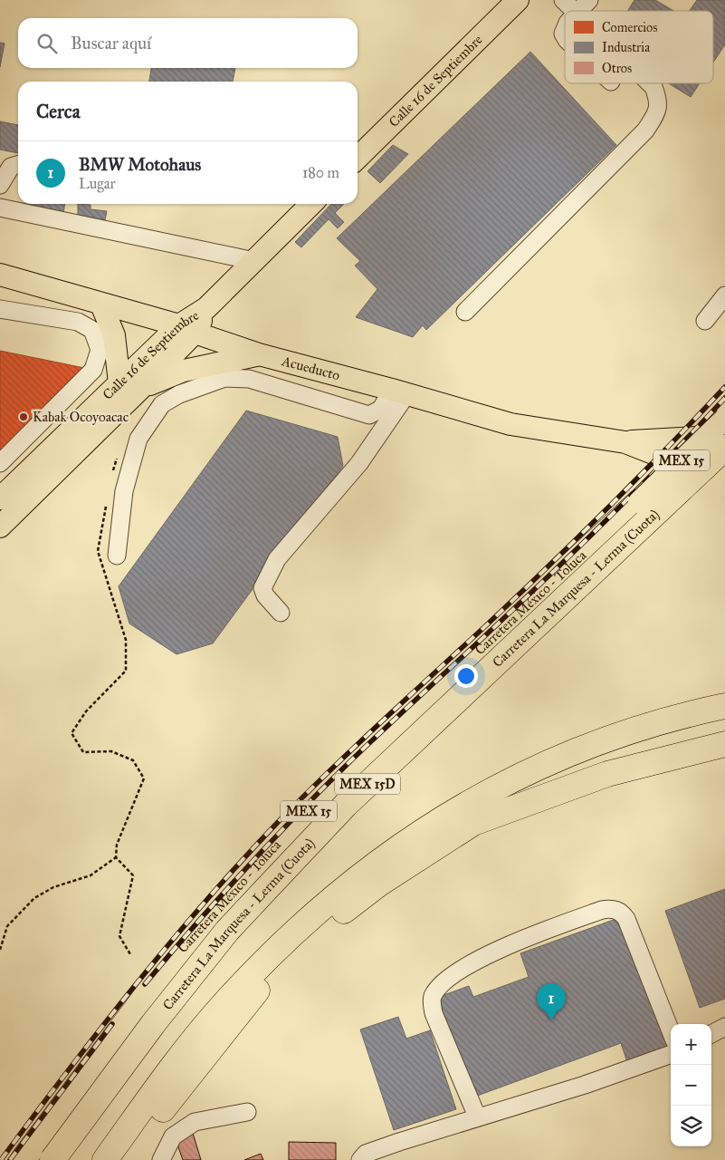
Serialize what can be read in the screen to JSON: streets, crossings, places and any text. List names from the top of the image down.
{
  "streets": {
    "highway": [
      "MEX 15",
      "Carretera La Marquesa - Lerma (Cuota)",
      "Carretera México - Toluca",
      "MEX 15D"
    ],
    "main road": ["Calle 16 de Septiembre", "Acueducto"]
  },
  "crossings": [
    ["Calle 16 de Septiembre", "Acueducto"]
  ],
  "places": ["Kabak Ocoyoacac"],
  "legend": ["Comercios", "Industria", "Otros"],
  "page": {
    "search": "Buscar aquí",
    "heading": "Cerca",
    "list": [
      {
        "mark": "1",
        "name": "BMW Motohaus",
        "note": "Lugar",
        "value": "180 m"
      }
    ],
    "pins": "1",
    "map_buttons": ["+", "−"]
  }
}
